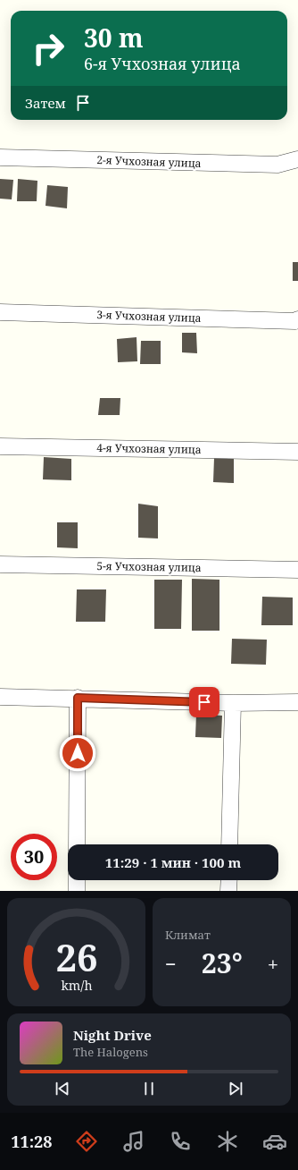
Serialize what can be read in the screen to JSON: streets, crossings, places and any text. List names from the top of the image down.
{
  "streets": {
    "street": [
      "2-я Учхозная улица",
      "3-я Учхозная улица",
      "4-я Учхозная улица",
      "5-я Учхозная улица"
    ]
  },
  "page": {
    "turn": ["30 m", "6-я Учхозная улица"],
    "then": "Затем",
    "limit": "30",
    "trip": "11:29 · 1 мин · 100 m",
    "tile": "Климат",
    "heat": ["−", "23°", "+"],
    "song": ["Night Drive", "The Halogens"],
    "tabs": "11:28",
    "gauge": ["26", "km/h"]
  }
}
